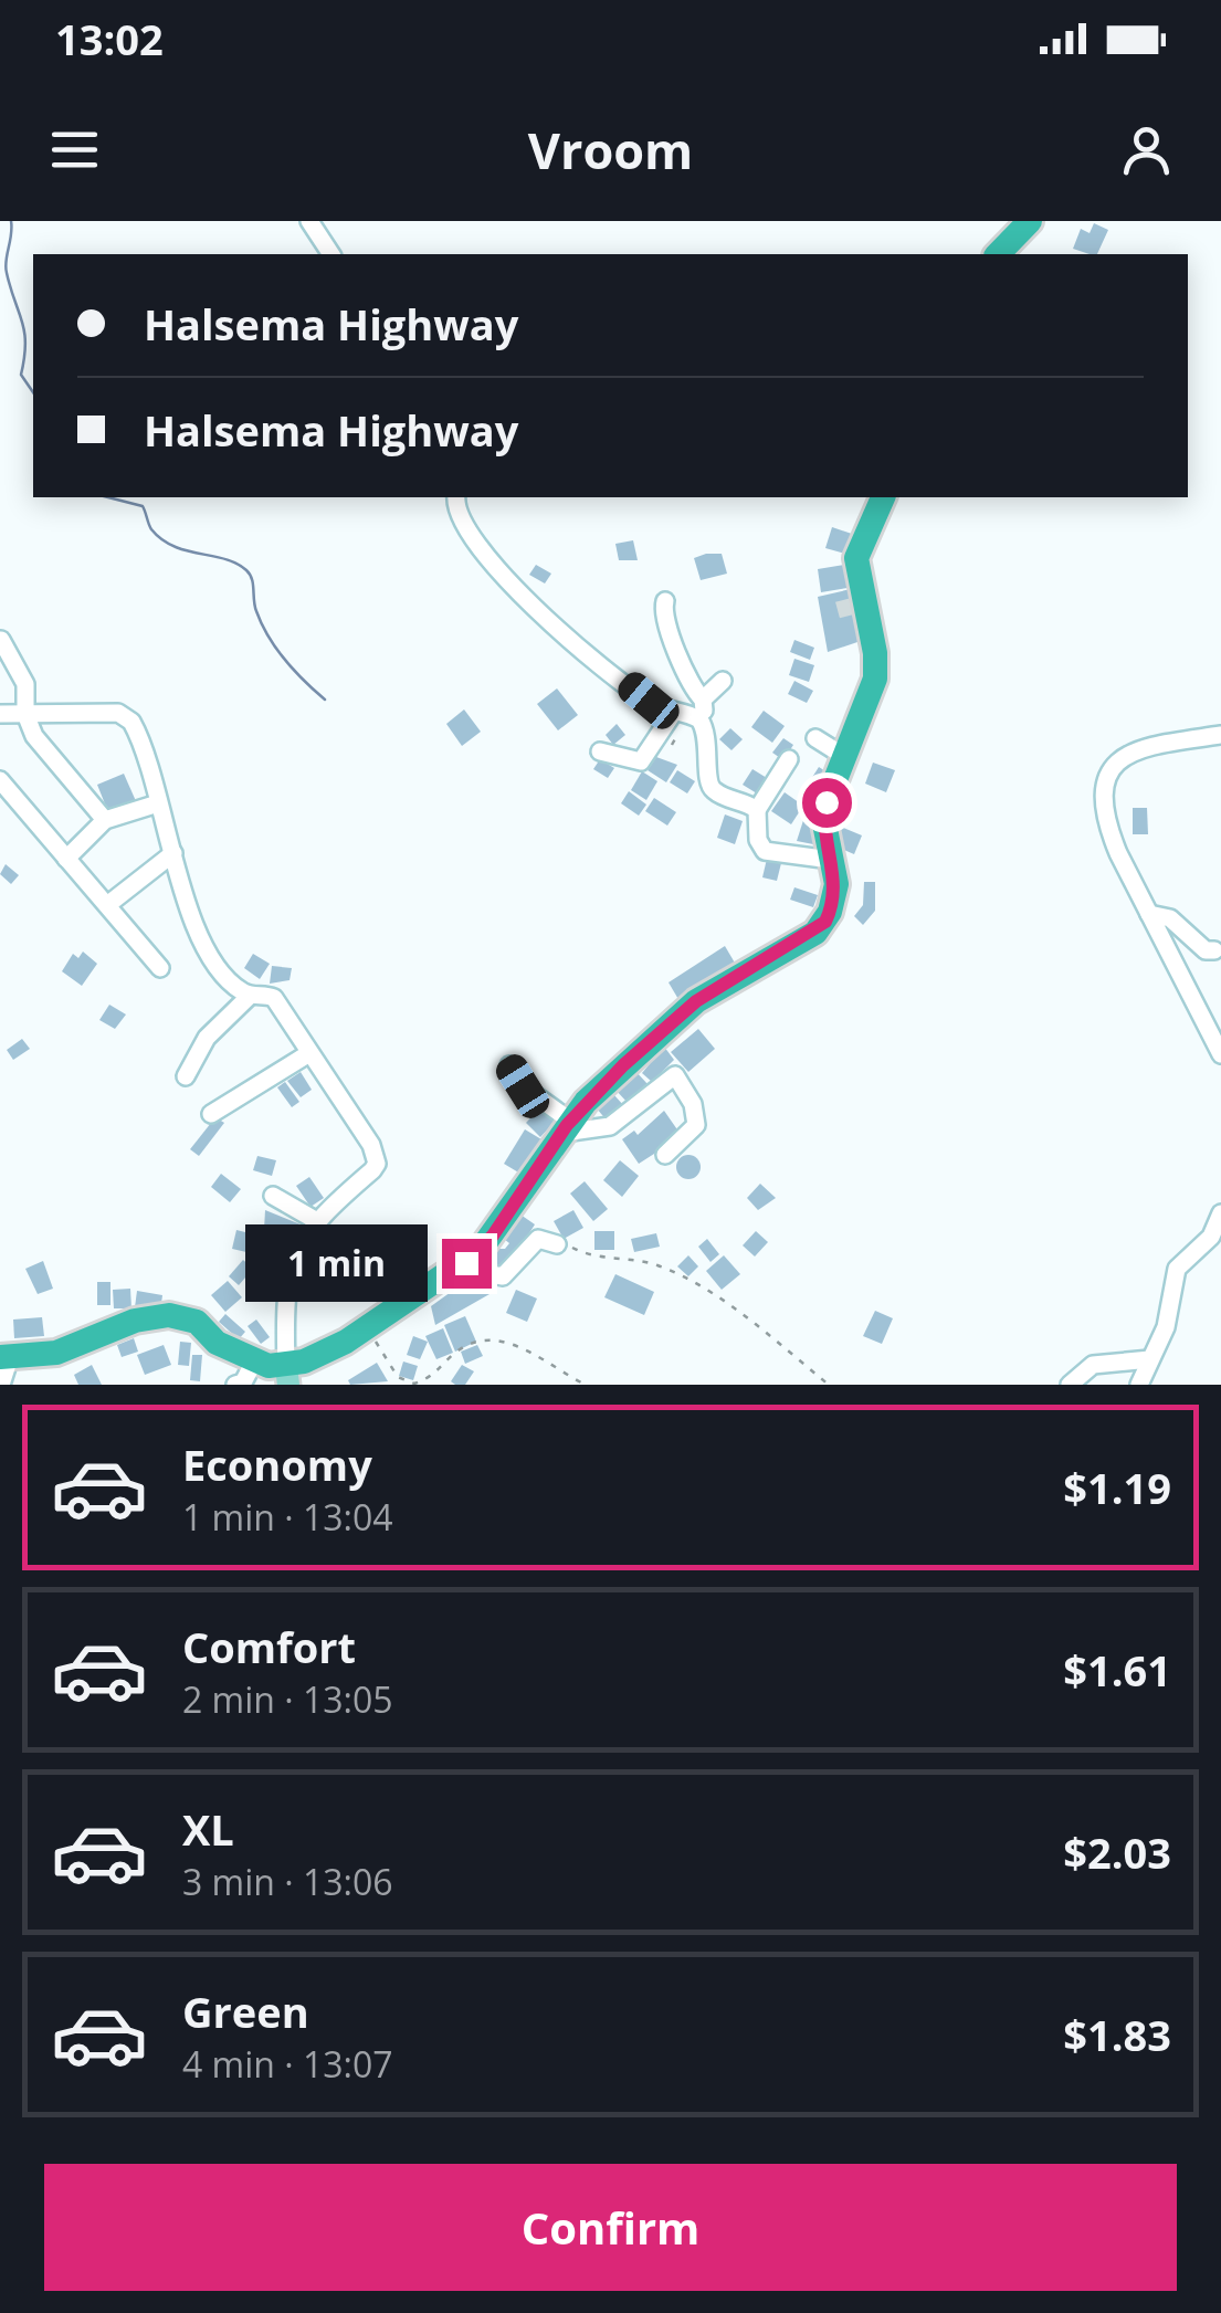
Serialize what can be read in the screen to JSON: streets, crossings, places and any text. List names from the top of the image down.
{
  "page": {
    "status": "13:02",
    "header": "Vroom",
    "banner": ["Halsema Highway", "Halsema Highway"],
    "bubble": "1 min",
    "list": [
      {
        "name": "Economy",
        "note": "1 min · 13:04",
        "value": "$1.19"
      },
      {
        "name": "Comfort",
        "note": "2 min · 13:05",
        "value": "$1.61"
      },
      {
        "name": "XL",
        "note": "3 min · 13:06",
        "value": "$2.03"
      },
      {
        "name": "Green",
        "note": "4 min · 13:07",
        "value": "$1.83"
      }
    ],
    "buttons": "Confirm"
  }
}
